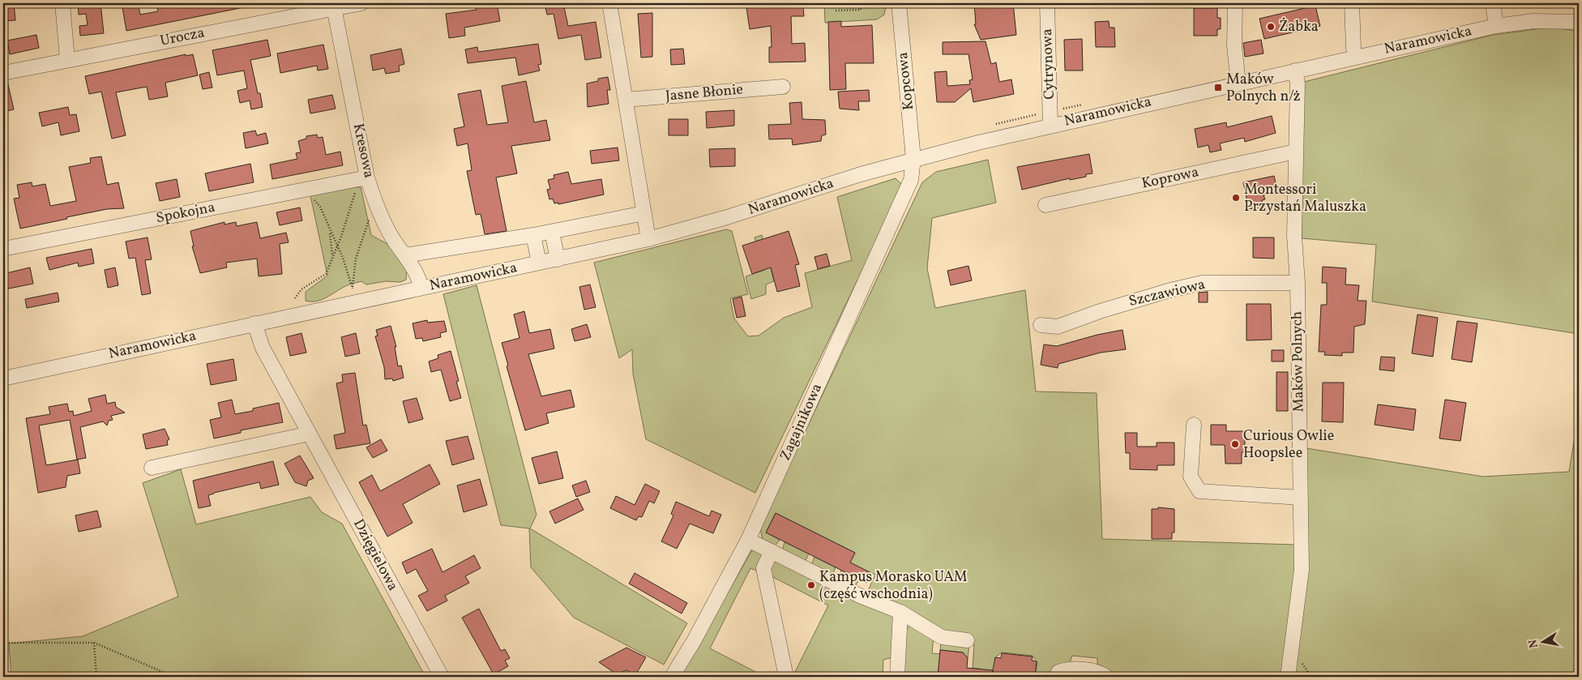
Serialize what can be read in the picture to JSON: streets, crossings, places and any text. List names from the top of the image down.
{
  "streets": {
    "street": [
      "Urocza",
      "Naramowicka",
      "Cytrynowa",
      "Kopcowa",
      "Jasne Błonie",
      "Kresowa",
      "Koprowa",
      "Spokojna",
      "Szczawiowa",
      "Maków Polnych",
      "Zagajnikowa",
      "Dzięgielowa"
    ]
  },
  "crossings": [
    ["Urocza", "Kresowa"],
    ["Naramowicka", "Cytrynowa"],
    ["Naramowicka", "Kopcowa"],
    ["Naramowicka", "Kresowa"],
    ["Naramowicka", "Maków Polnych"],
    ["Naramowicka", "Zagajnikowa"],
    ["Naramowicka", "Dzięgielowa"],
    ["Kopcowa", "Zagajnikowa"],
    ["Kresowa", "Spokojna"],
    ["Koprowa", "Maków Polnych"],
    ["Szczawiowa", "Maków Polnych"]
  ],
  "places": {
    "other": [
      "Żabka",
      "Montessori Przystań Maluszka",
      "Curious Owlie Hoopslee",
      "Kampus Morasko UAM (część wschodnia)"
    ],
    "transit": ["Maków Polnych n/ż"]
  },
  "north": "left"
}
